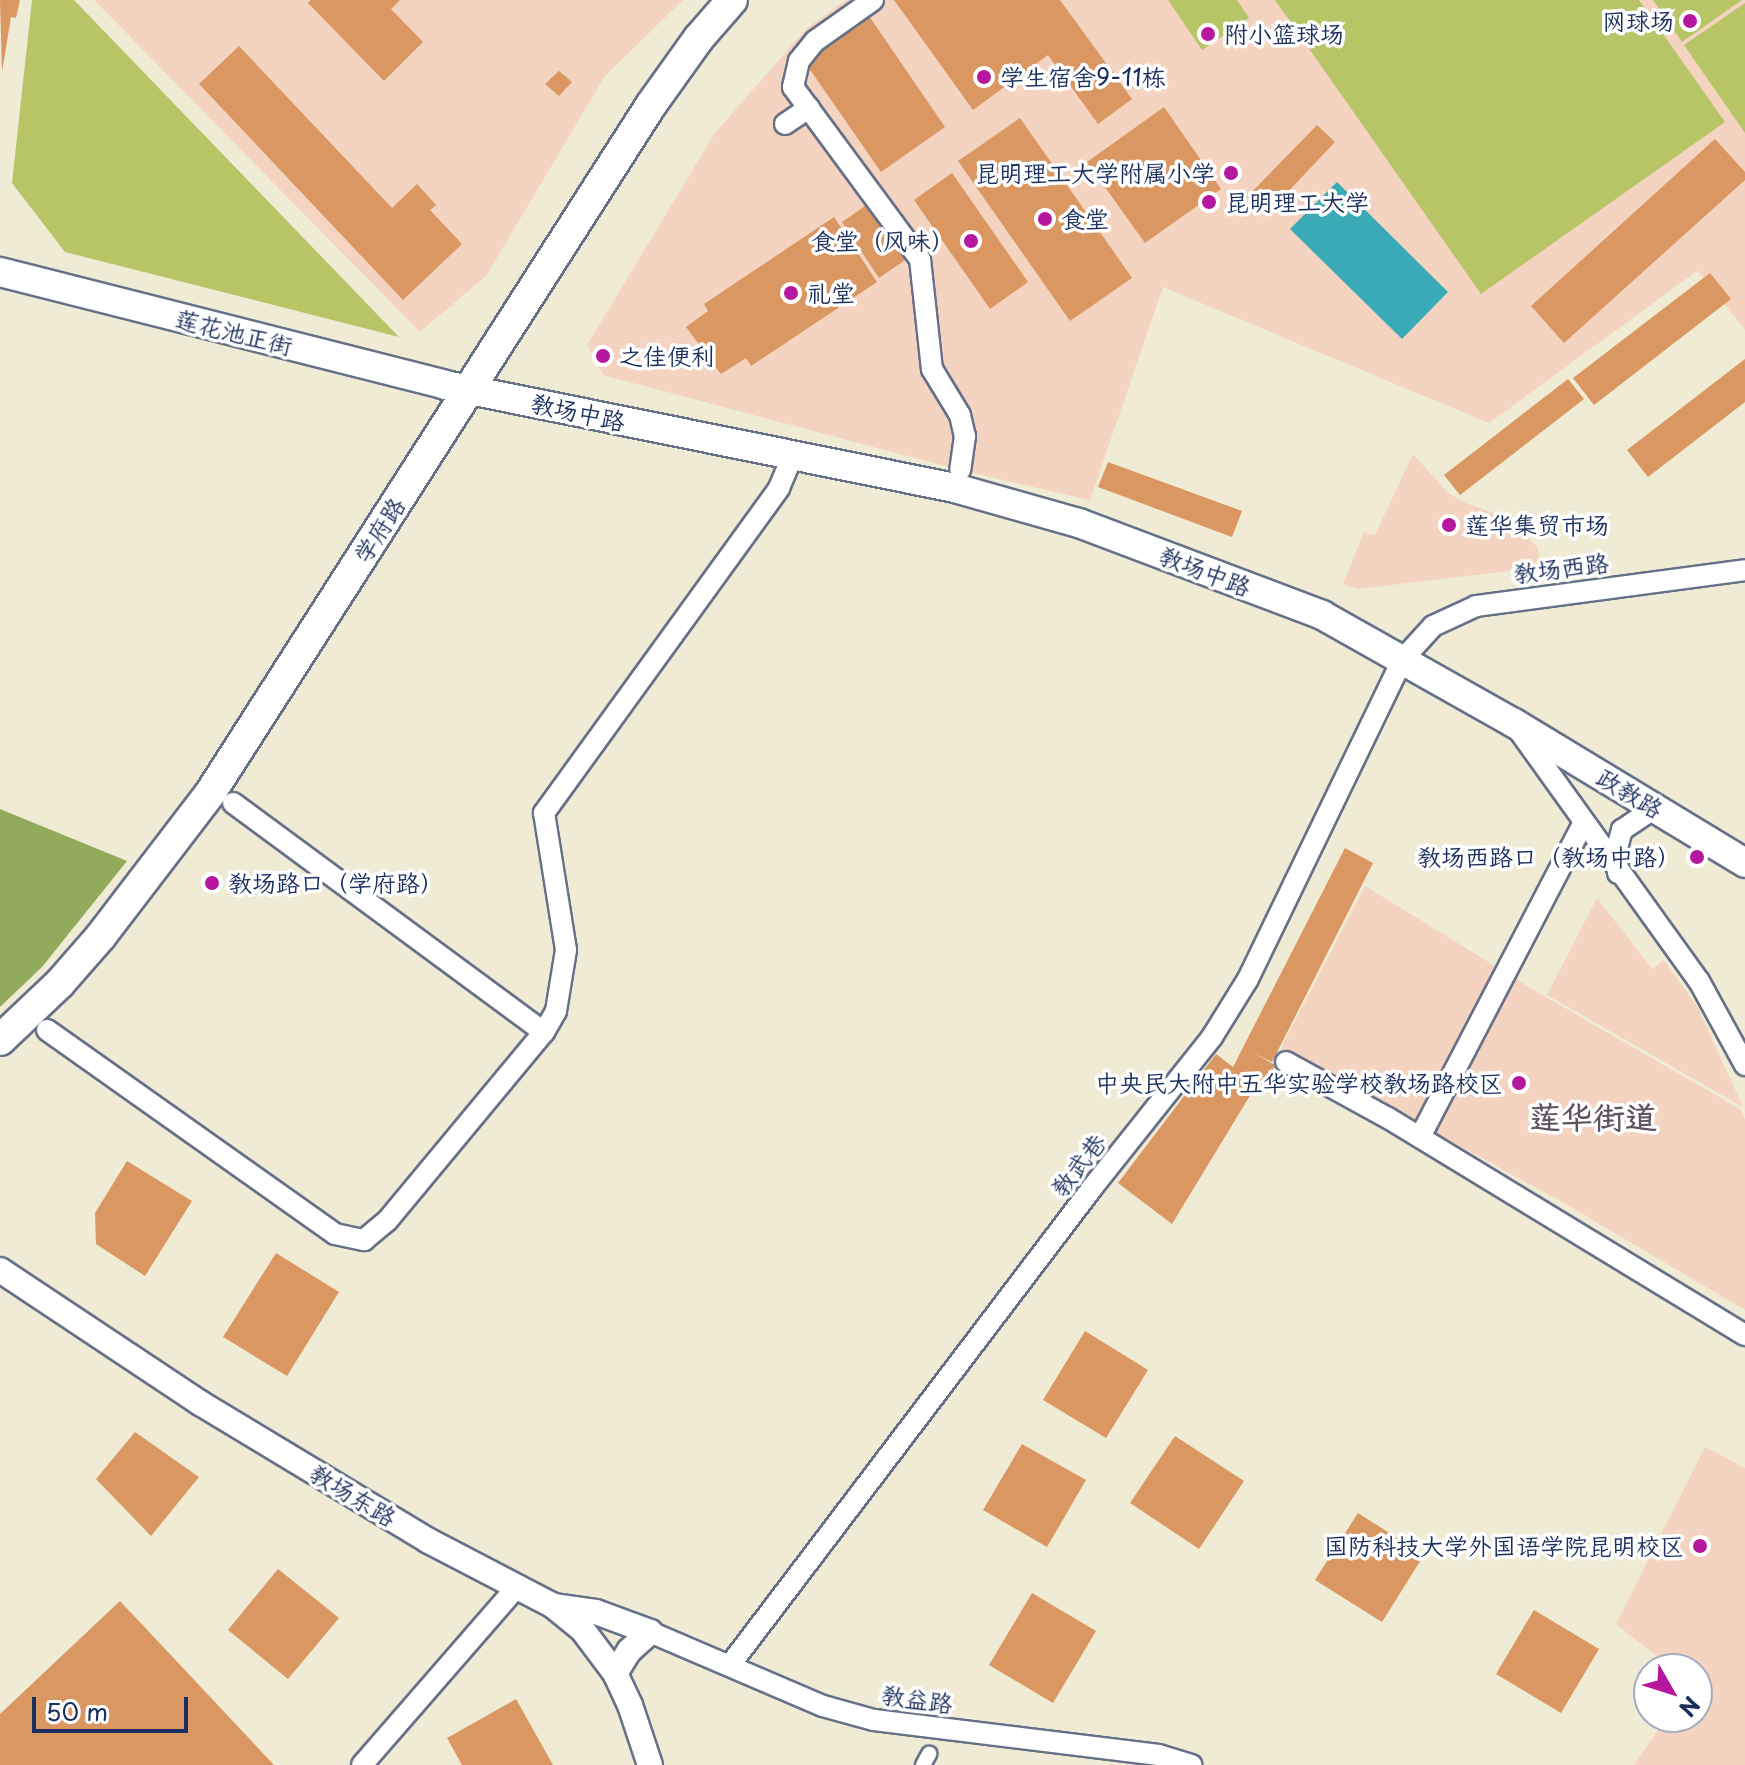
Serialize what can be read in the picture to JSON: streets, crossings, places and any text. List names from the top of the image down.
{
  "streets": {
    "main road": [
      "莲花池正街",
      "教场中路",
      "学府路",
      "政教路"
    ],
    "street": [
      "教场西路",
      "教武巷",
      "教场东路",
      "教益路"
    ]
  },
  "crossings": [
    ["莲花池正街", "教场中路"],
    ["莲花池正街", "学府路"],
    ["教场中路", "学府路"],
    ["教场中路", "教场西路"],
    ["教场中路", "政教路"],
    ["教场中路", "教武巷"],
    ["教场西路", "教武巷"],
    ["教武巷", "教益路"]
  ],
  "districts": ["莲华街道"],
  "places": [
    "网球场",
    "附小篮球场",
    "学生宿舍9-11栋",
    "昆明理工大学附属小学",
    "昆明理工大学",
    "食堂",
    "食堂（风味）",
    "礼堂",
    "之佳便利",
    "莲华集贸市场",
    "教场西路口（教场中路）",
    "教场路口（学府路）",
    "中央民大附中五华实验学校教场路校区",
    "国防科技大学外国语学院昆明校区"
  ],
  "scale_bar": "50 m",
  "north": "bottom right"
}
